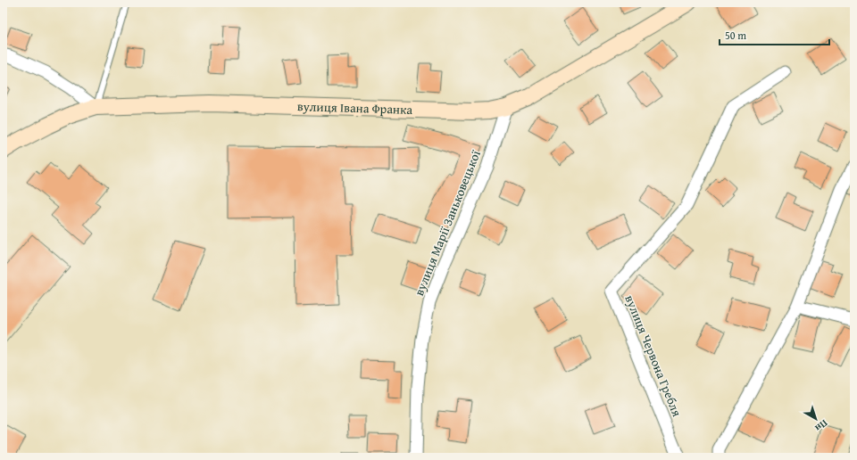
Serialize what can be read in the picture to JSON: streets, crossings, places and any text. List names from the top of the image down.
{
  "streets": {
    "main road": ["вулиця Івана Франка"],
    "street": ["вулиця Марії Заньковецької", "вулиця Червона Гребля"]
  },
  "crossings": [
    ["вулиця Івана Франка", "вулиця Марії Заньковецької"]
  ],
  "scale_bar": "50 m",
  "north": "bottom right"
}
